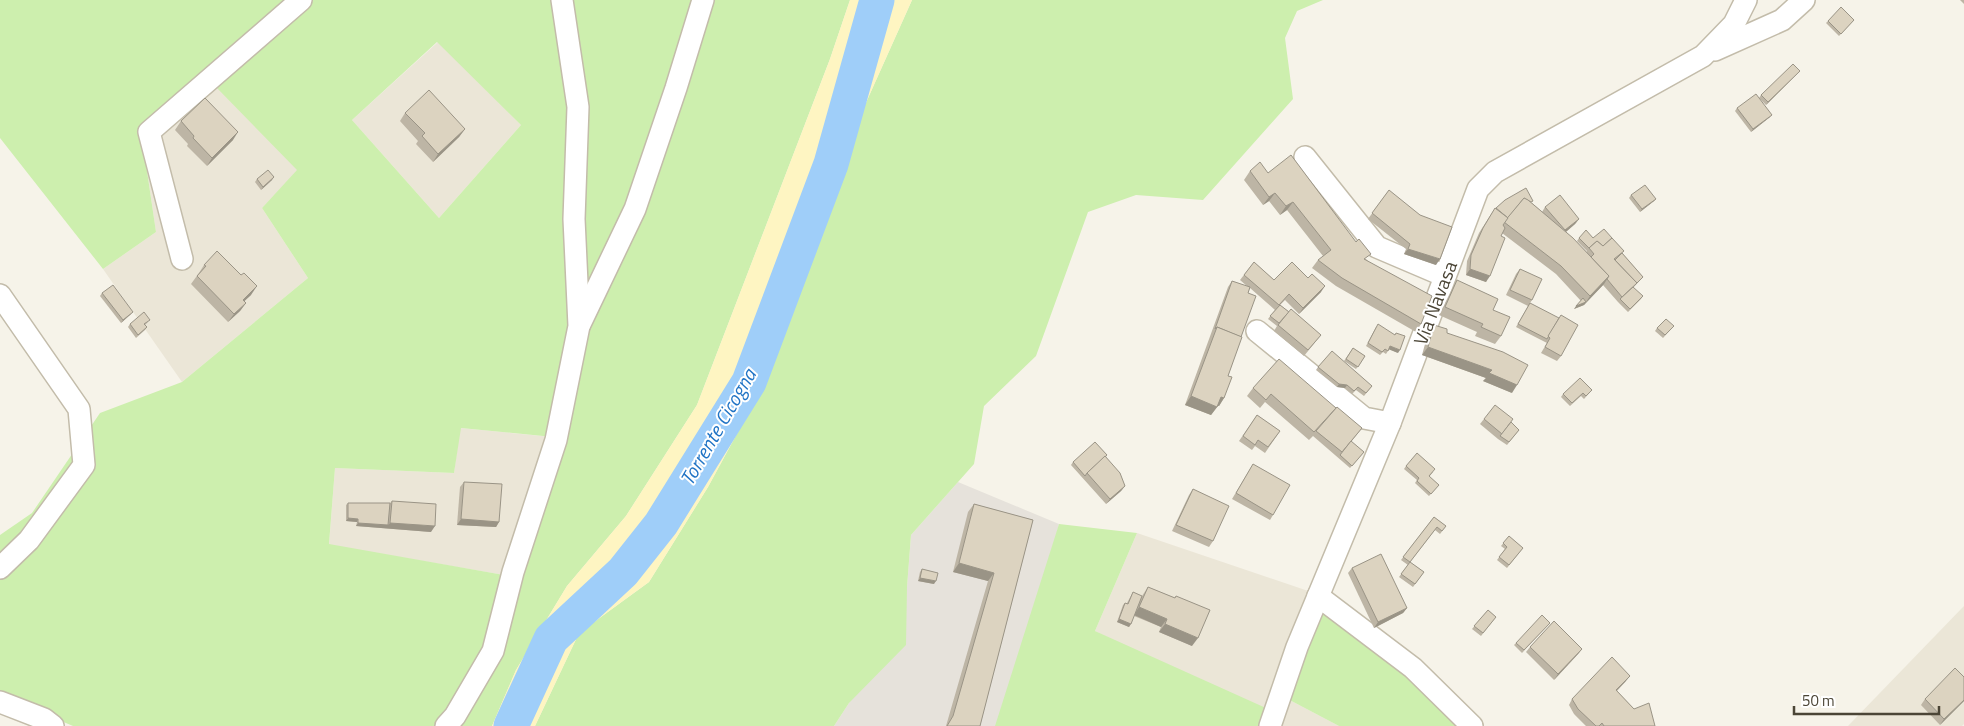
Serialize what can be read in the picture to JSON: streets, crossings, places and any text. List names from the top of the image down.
{
  "streets": {
    "street": ["Via Navasa"]
  },
  "water": ["Torrente Cicogna"],
  "scale_bar": "50 m"
}
